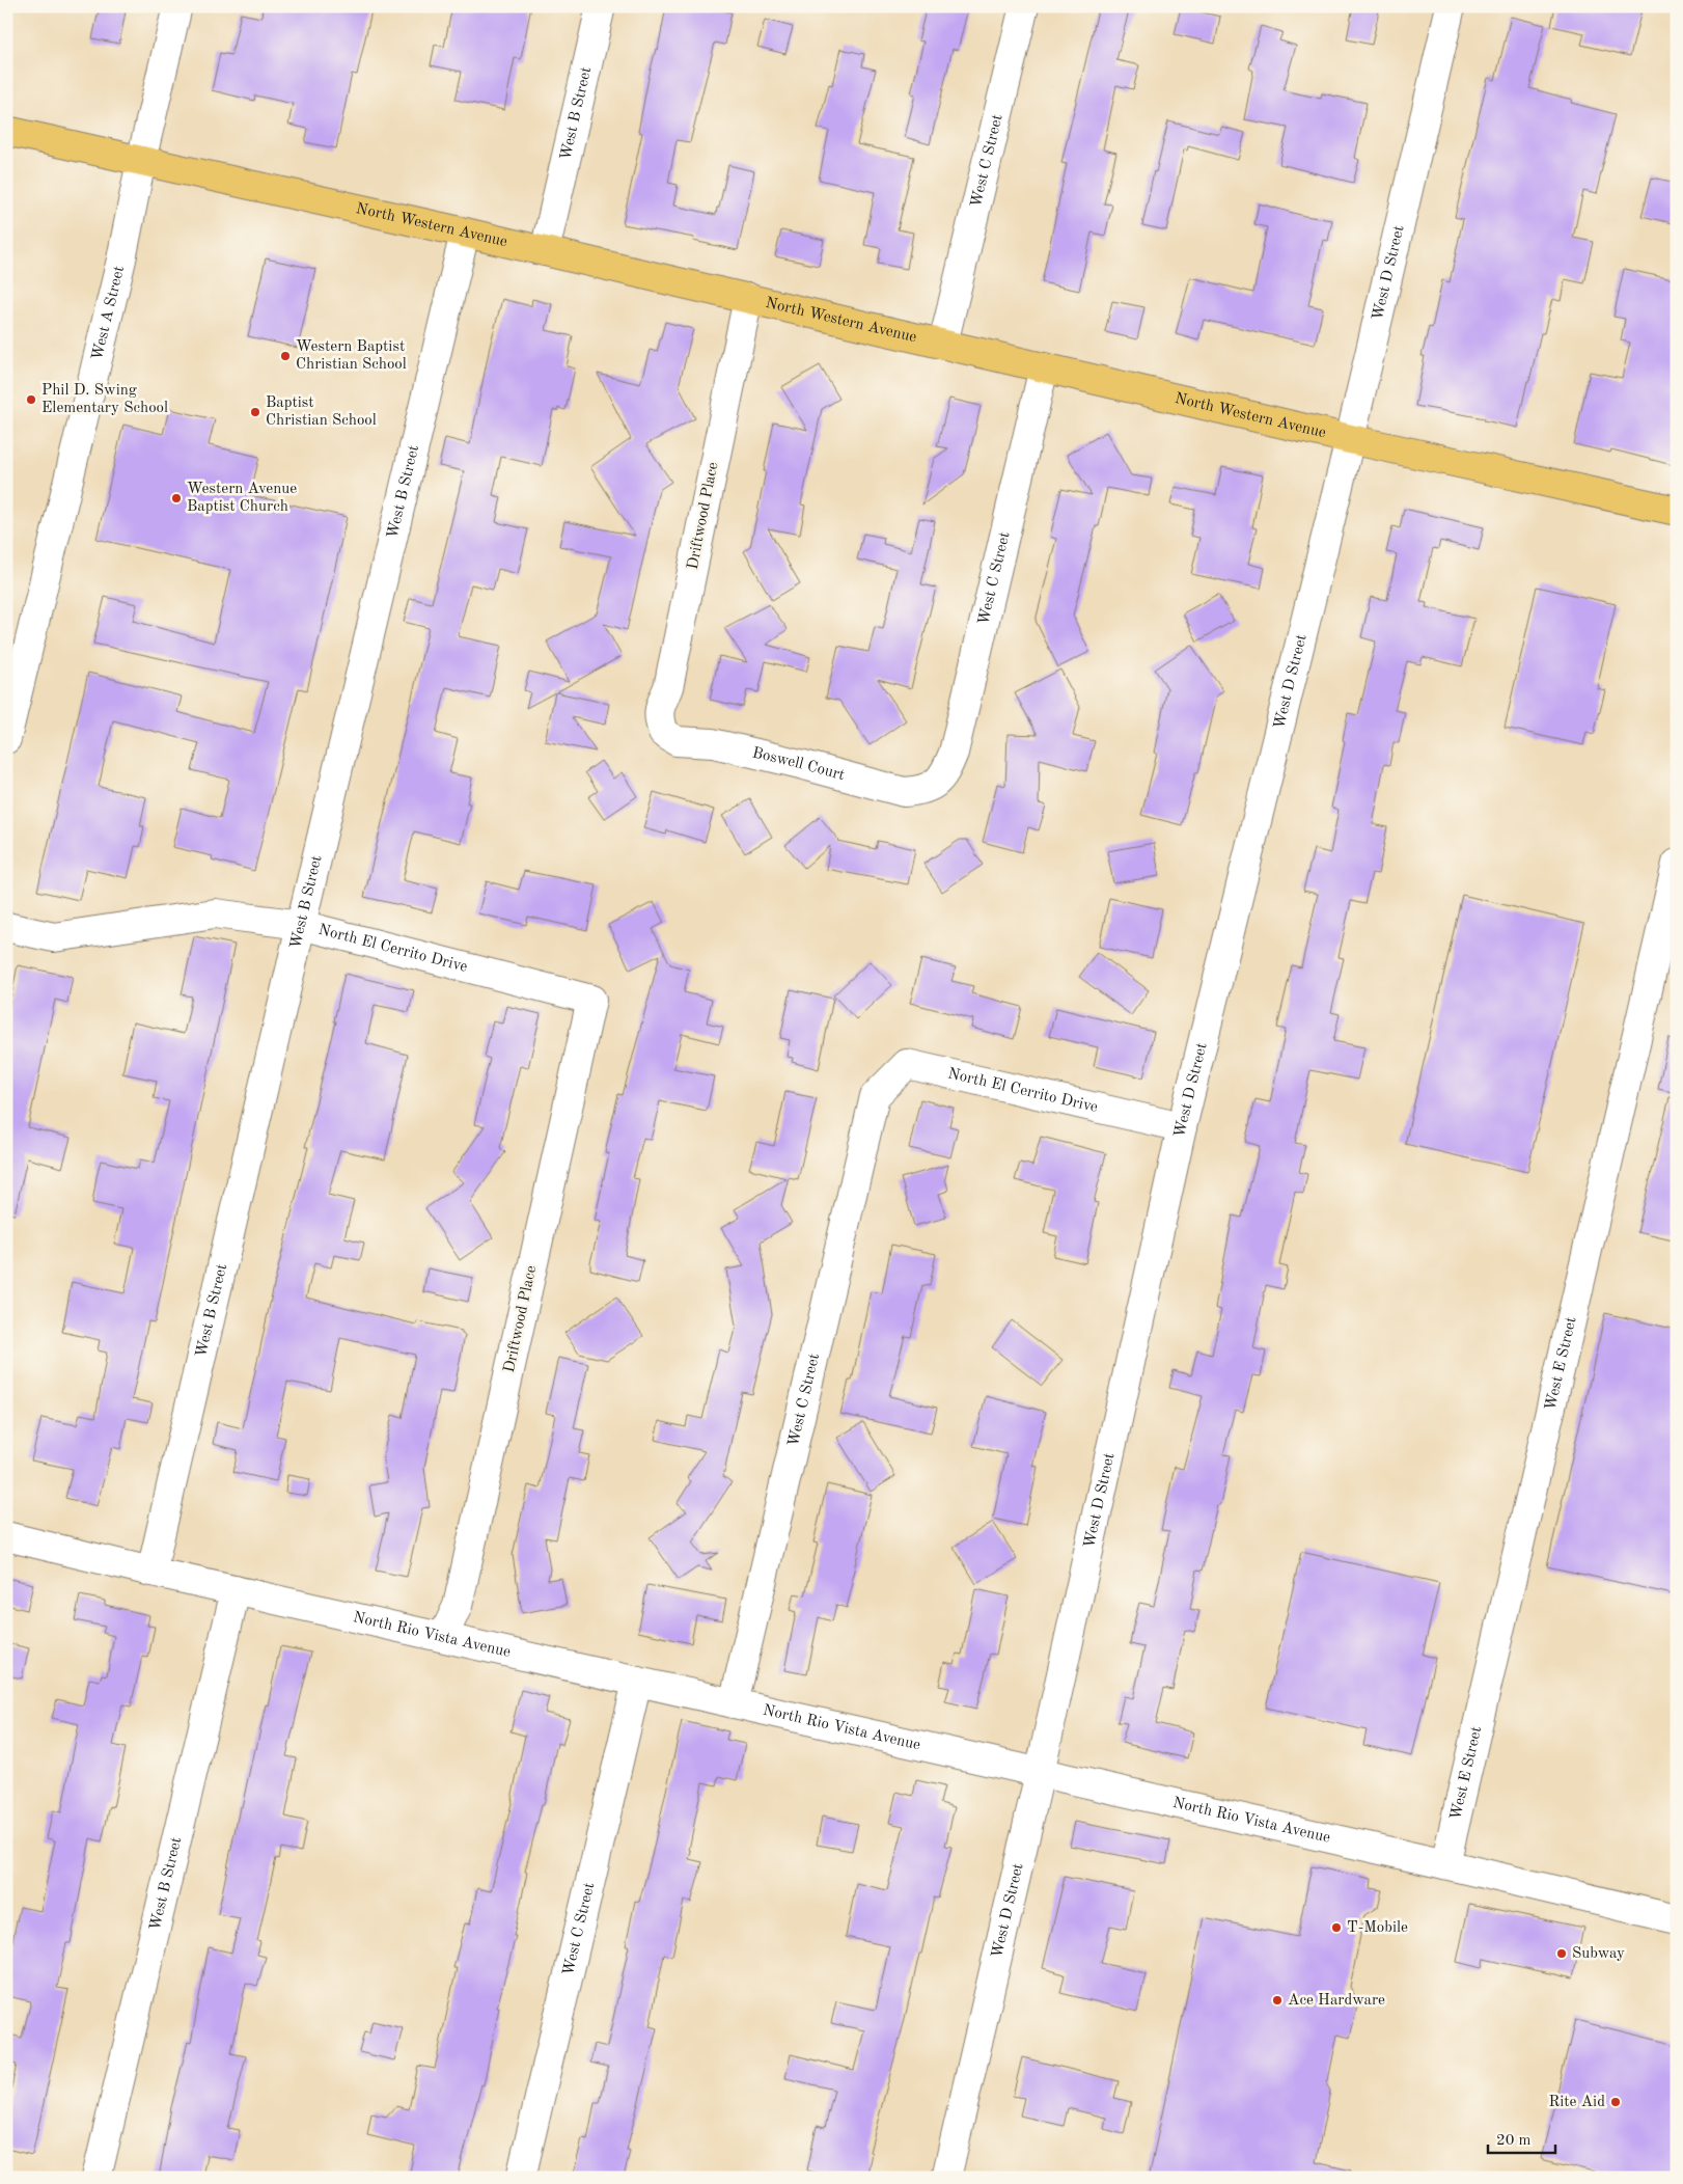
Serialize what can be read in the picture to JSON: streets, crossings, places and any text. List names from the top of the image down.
{
  "streets": {
    "main road": ["North Western Avenue"],
    "street": [
      "West B Street",
      "West C Street",
      "West D Street",
      "West A Street",
      "Driftwood Place",
      "Boswell Court",
      "North El Cerrito Drive",
      "West E Street",
      "North Rio Vista Avenue"
    ]
  },
  "crossings": [
    ["West B Street", "North Western Avenue"],
    ["West B Street", "North El Cerrito Drive"],
    ["West B Street", "North Rio Vista Avenue"],
    ["West C Street", "North Western Avenue"],
    ["West C Street", "Boswell Court"],
    ["West C Street", "North El Cerrito Drive"],
    ["West C Street", "North Rio Vista Avenue"],
    ["North Western Avenue", "West D Street"],
    ["North Western Avenue", "West A Street"],
    ["North Western Avenue", "Driftwood Place"],
    ["West D Street", "North El Cerrito Drive"],
    ["West D Street", "North Rio Vista Avenue"],
    ["Driftwood Place", "Boswell Court"],
    ["Driftwood Place", "North El Cerrito Drive"],
    ["Driftwood Place", "North Rio Vista Avenue"],
    ["West E Street", "North Rio Vista Avenue"]
  ],
  "places": [
    "Western Baptist Christian School",
    "Phil D. Swing Elementary School",
    "Baptist Christian School",
    "Western Avenue Baptist Church",
    "T-Mobile",
    "Subway",
    "Ace Hardware",
    "Rite Aid"
  ],
  "scale_bar": "20 m"
}
